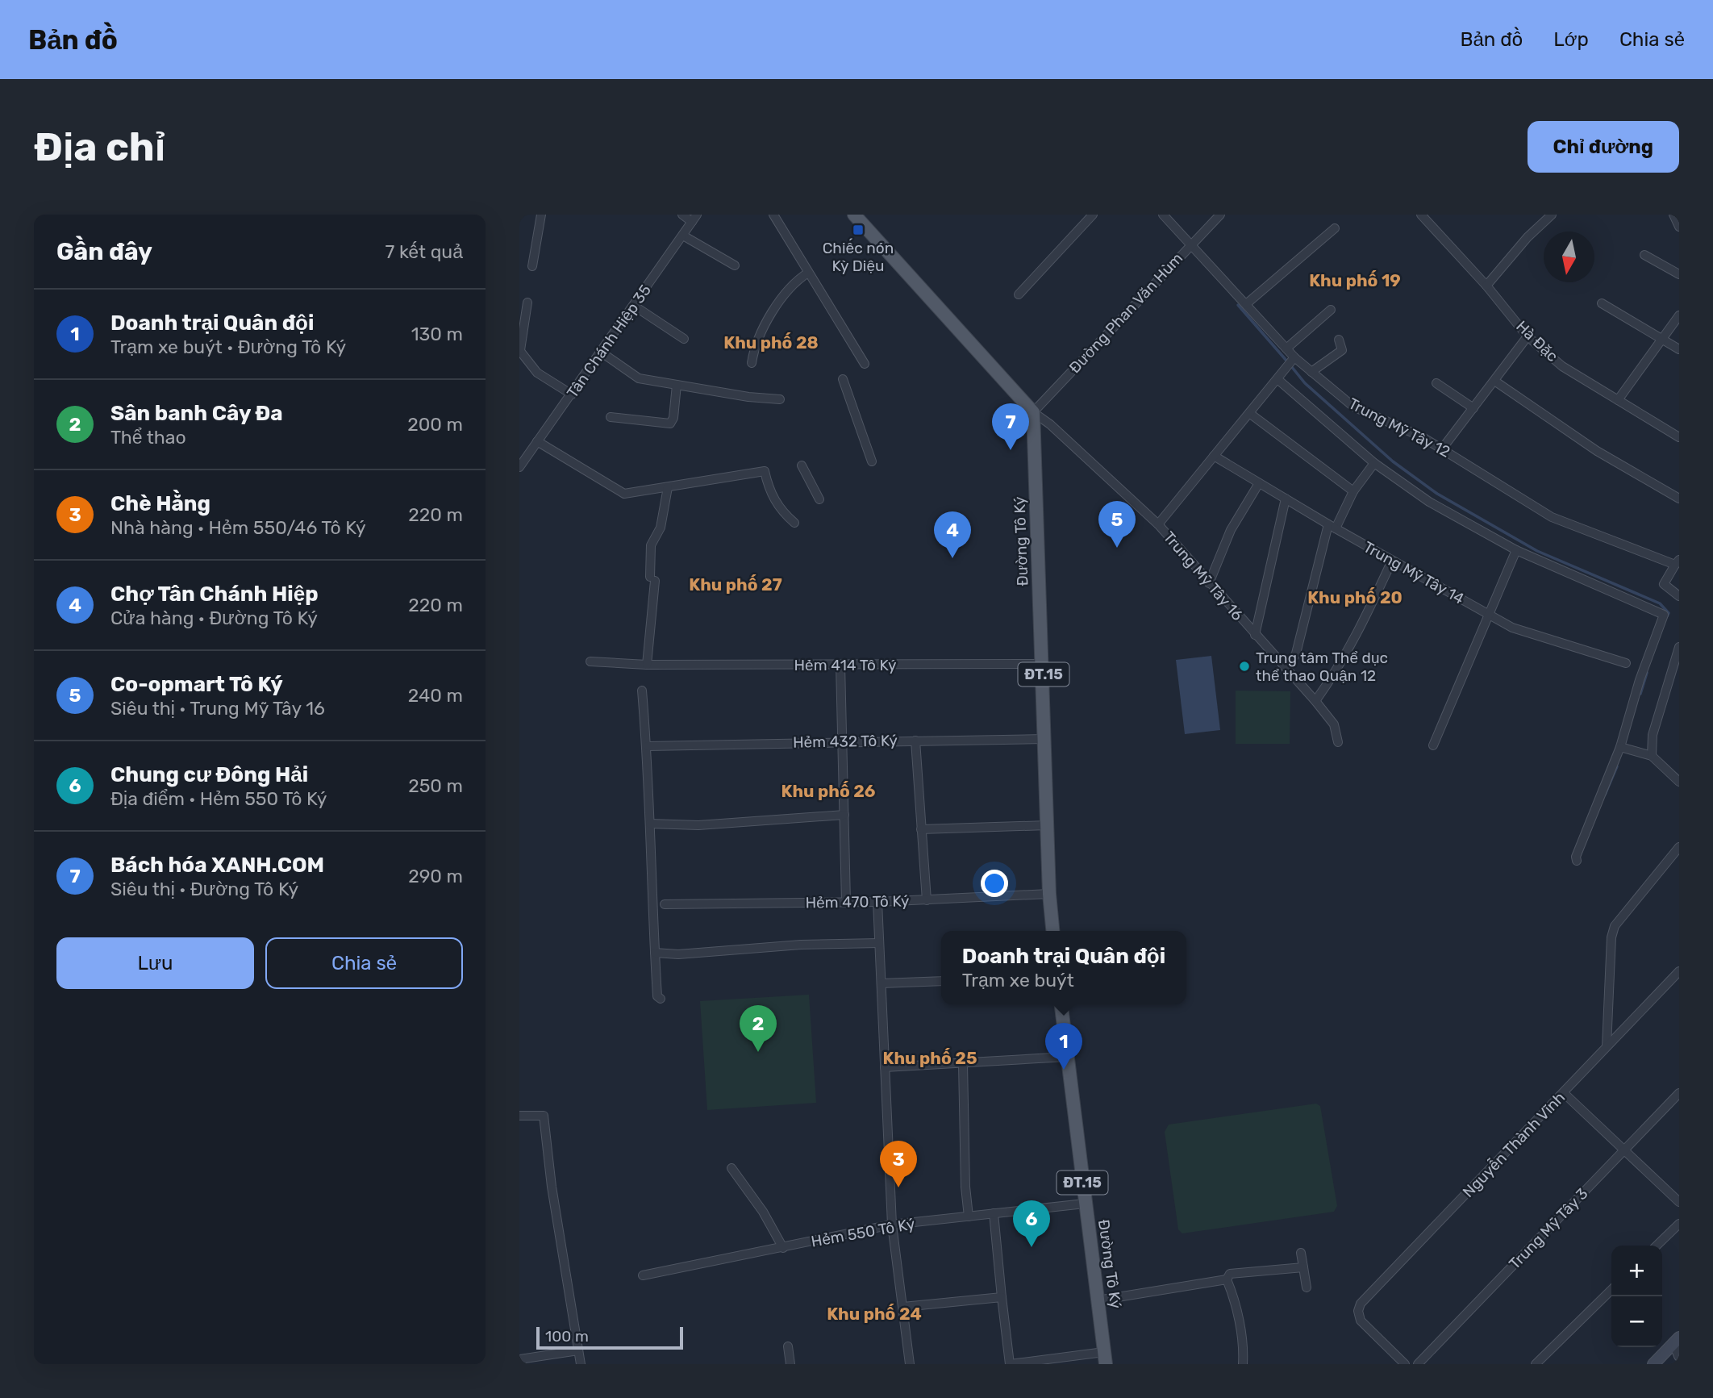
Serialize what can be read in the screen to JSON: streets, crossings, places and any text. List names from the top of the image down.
{
  "streets": {
    "main road": ["Đường Tô Ký", "ĐT.15"],
    "street": [
      "Đường Phan Văn Hùm",
      "Tân Chánh Hiệp 35",
      "Hà Đặc",
      "Trung Mỹ Tây 12",
      "Trung Mỹ Tây 14",
      "Trung Mỹ Tây 16",
      "Hẻm 414 Tô Ký",
      "Hẻm 432 Tô Ký",
      "Hẻm 470 Tô Ký",
      "Nguyễn Thành Vĩnh",
      "Trung Mỹ Tây 3",
      "Hẻm 550 Tô Ký"
    ]
  },
  "crossings": [
    ["Đường Phan Văn Hùm", "Trung Mỹ Tây 12"],
    ["Đường Phan Văn Hùm", "Đường Tô Ký"],
    ["Đường Phan Văn Hùm", "Trung Mỹ Tây 16"],
    ["Đường Tô Ký", "Trung Mỹ Tây 16"],
    ["Đường Tô Ký", "Hẻm 414 Tô Ký"],
    ["Đường Tô Ký", "Hẻm 432 Tô Ký"],
    ["Đường Tô Ký", "Hẻm 470 Tô Ký"],
    ["Đường Tô Ký", "Hẻm 550 Tô Ký"]
  ],
  "districts": [
    "Khu phố 19",
    "Khu phố 28",
    "Khu phố 27",
    "Khu phố 20",
    "Khu phố 26",
    "Khu phố 25",
    "Khu phố 24"
  ],
  "places": {
    "transit": ["Chiếc nón Kỳ Diệu"],
    "other": ["Trung tâm Thể dục thể thao Quận 12"]
  },
  "scale_bar": "100 m",
  "north": "bottom",
  "page": {
    "header": "Bản đồ",
    "nav": ["Bản đồ", "Lớp", "Chia sẻ"],
    "buttons": [
      "Chỉ đường",
      ["Lưu", "Chia sẻ"]
    ],
    "title": "Địa chỉ",
    "heading": ["Gần đây", "7 kết quả"],
    "list": [
      {
        "mark": "1",
        "name": "Doanh trại Quân đội",
        "note": "Trạm xe buýt · Đường Tô Ký",
        "value": "130 m"
      },
      {
        "mark": "2",
        "name": "Sân banh Cây Đa",
        "note": "Thể thao",
        "value": "200 m"
      },
      {
        "mark": "3",
        "name": "Chè Hằng",
        "note": "Nhà hàng · Hẻm 550/46 Tô Ký",
        "value": "220 m"
      },
      {
        "mark": "4",
        "name": "Chợ Tân Chánh Hiệp",
        "note": "Cửa hàng · Đường Tô Ký",
        "value": "220 m"
      },
      {
        "mark": "5",
        "name": "Co-opmart Tô Ký",
        "note": "Siêu thị · Trung Mỹ Tây 16",
        "value": "240 m"
      },
      {
        "mark": "6",
        "name": "Chung cư Đông Hải",
        "note": "Địa điểm · Hẻm 550 Tô Ký",
        "value": "250 m"
      },
      {
        "mark": "7",
        "name": "Bách hóa XANH.COM",
        "note": "Siêu thị · Đường Tô Ký",
        "value": "290 m"
      }
    ],
    "pins": [
      "7",
      "5",
      "4",
      "2",
      "1",
      "3",
      "6"
    ],
    "popup": ["Doanh trại Quân đội", "Trạm xe buýt"],
    "map_buttons": ["+", "−"],
    "scale": "100 m"
  }
}
